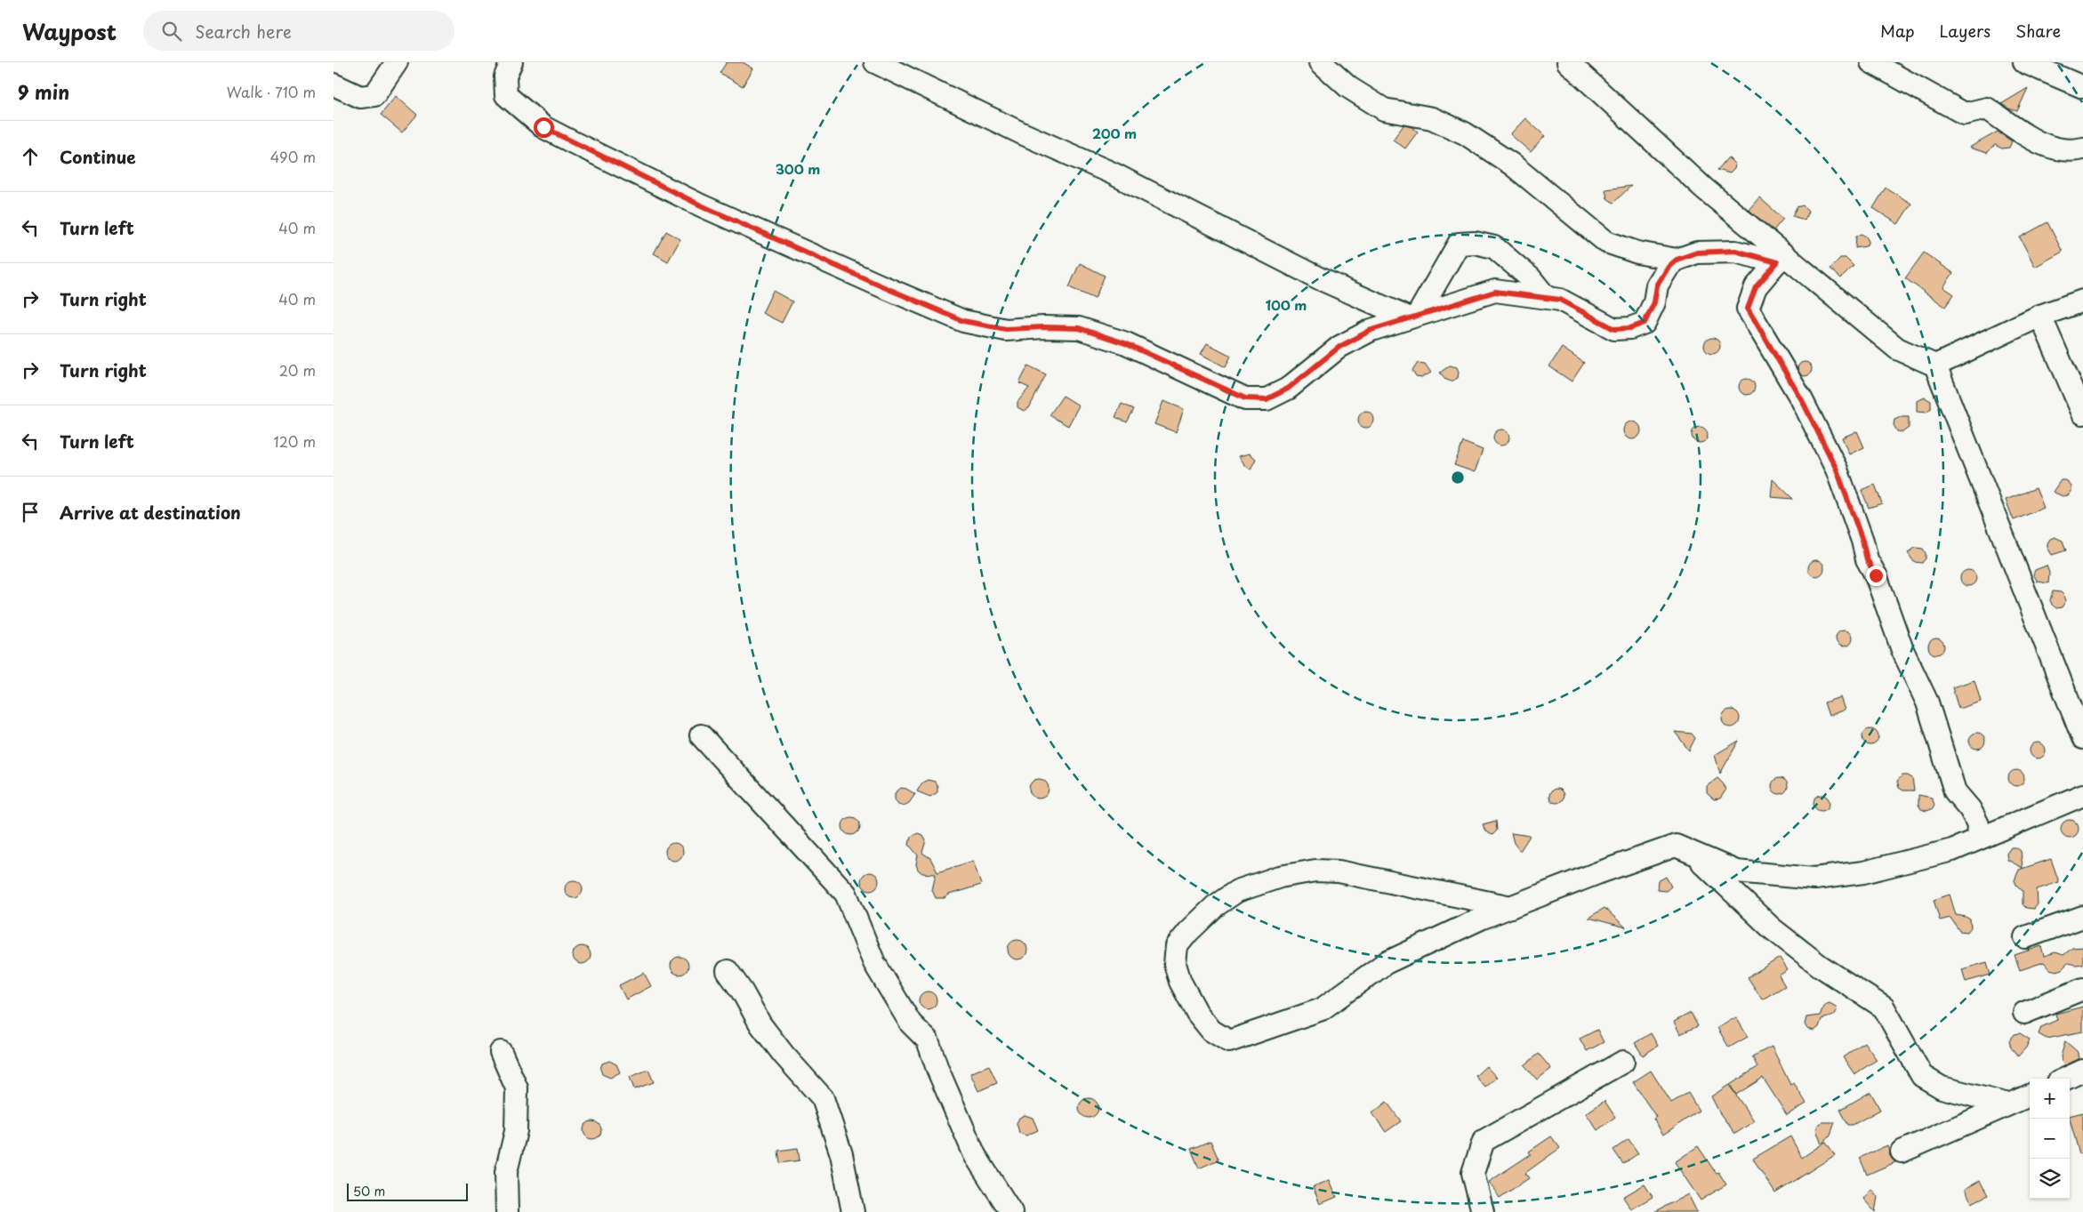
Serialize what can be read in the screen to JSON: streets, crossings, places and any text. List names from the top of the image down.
{
  "scale_bar": "50 m",
  "page": {
    "header": "Waypost",
    "search": "Search here",
    "nav": ["Map", "Layers", "Share"],
    "heading": ["9 min", "Walk · 710 m"],
    "list": [
      ["Continue", "490 m"],
      ["Turn left", "40 m"],
      ["Turn right", "40 m"],
      ["Turn right", "20 m"],
      ["Turn left", "120 m"],
      "Arrive at destination"
    ],
    "map_buttons": ["+", "−"],
    "scale": "50 m"
  },
  "rings": ["200 m", "300 m", "100 m"]
}
